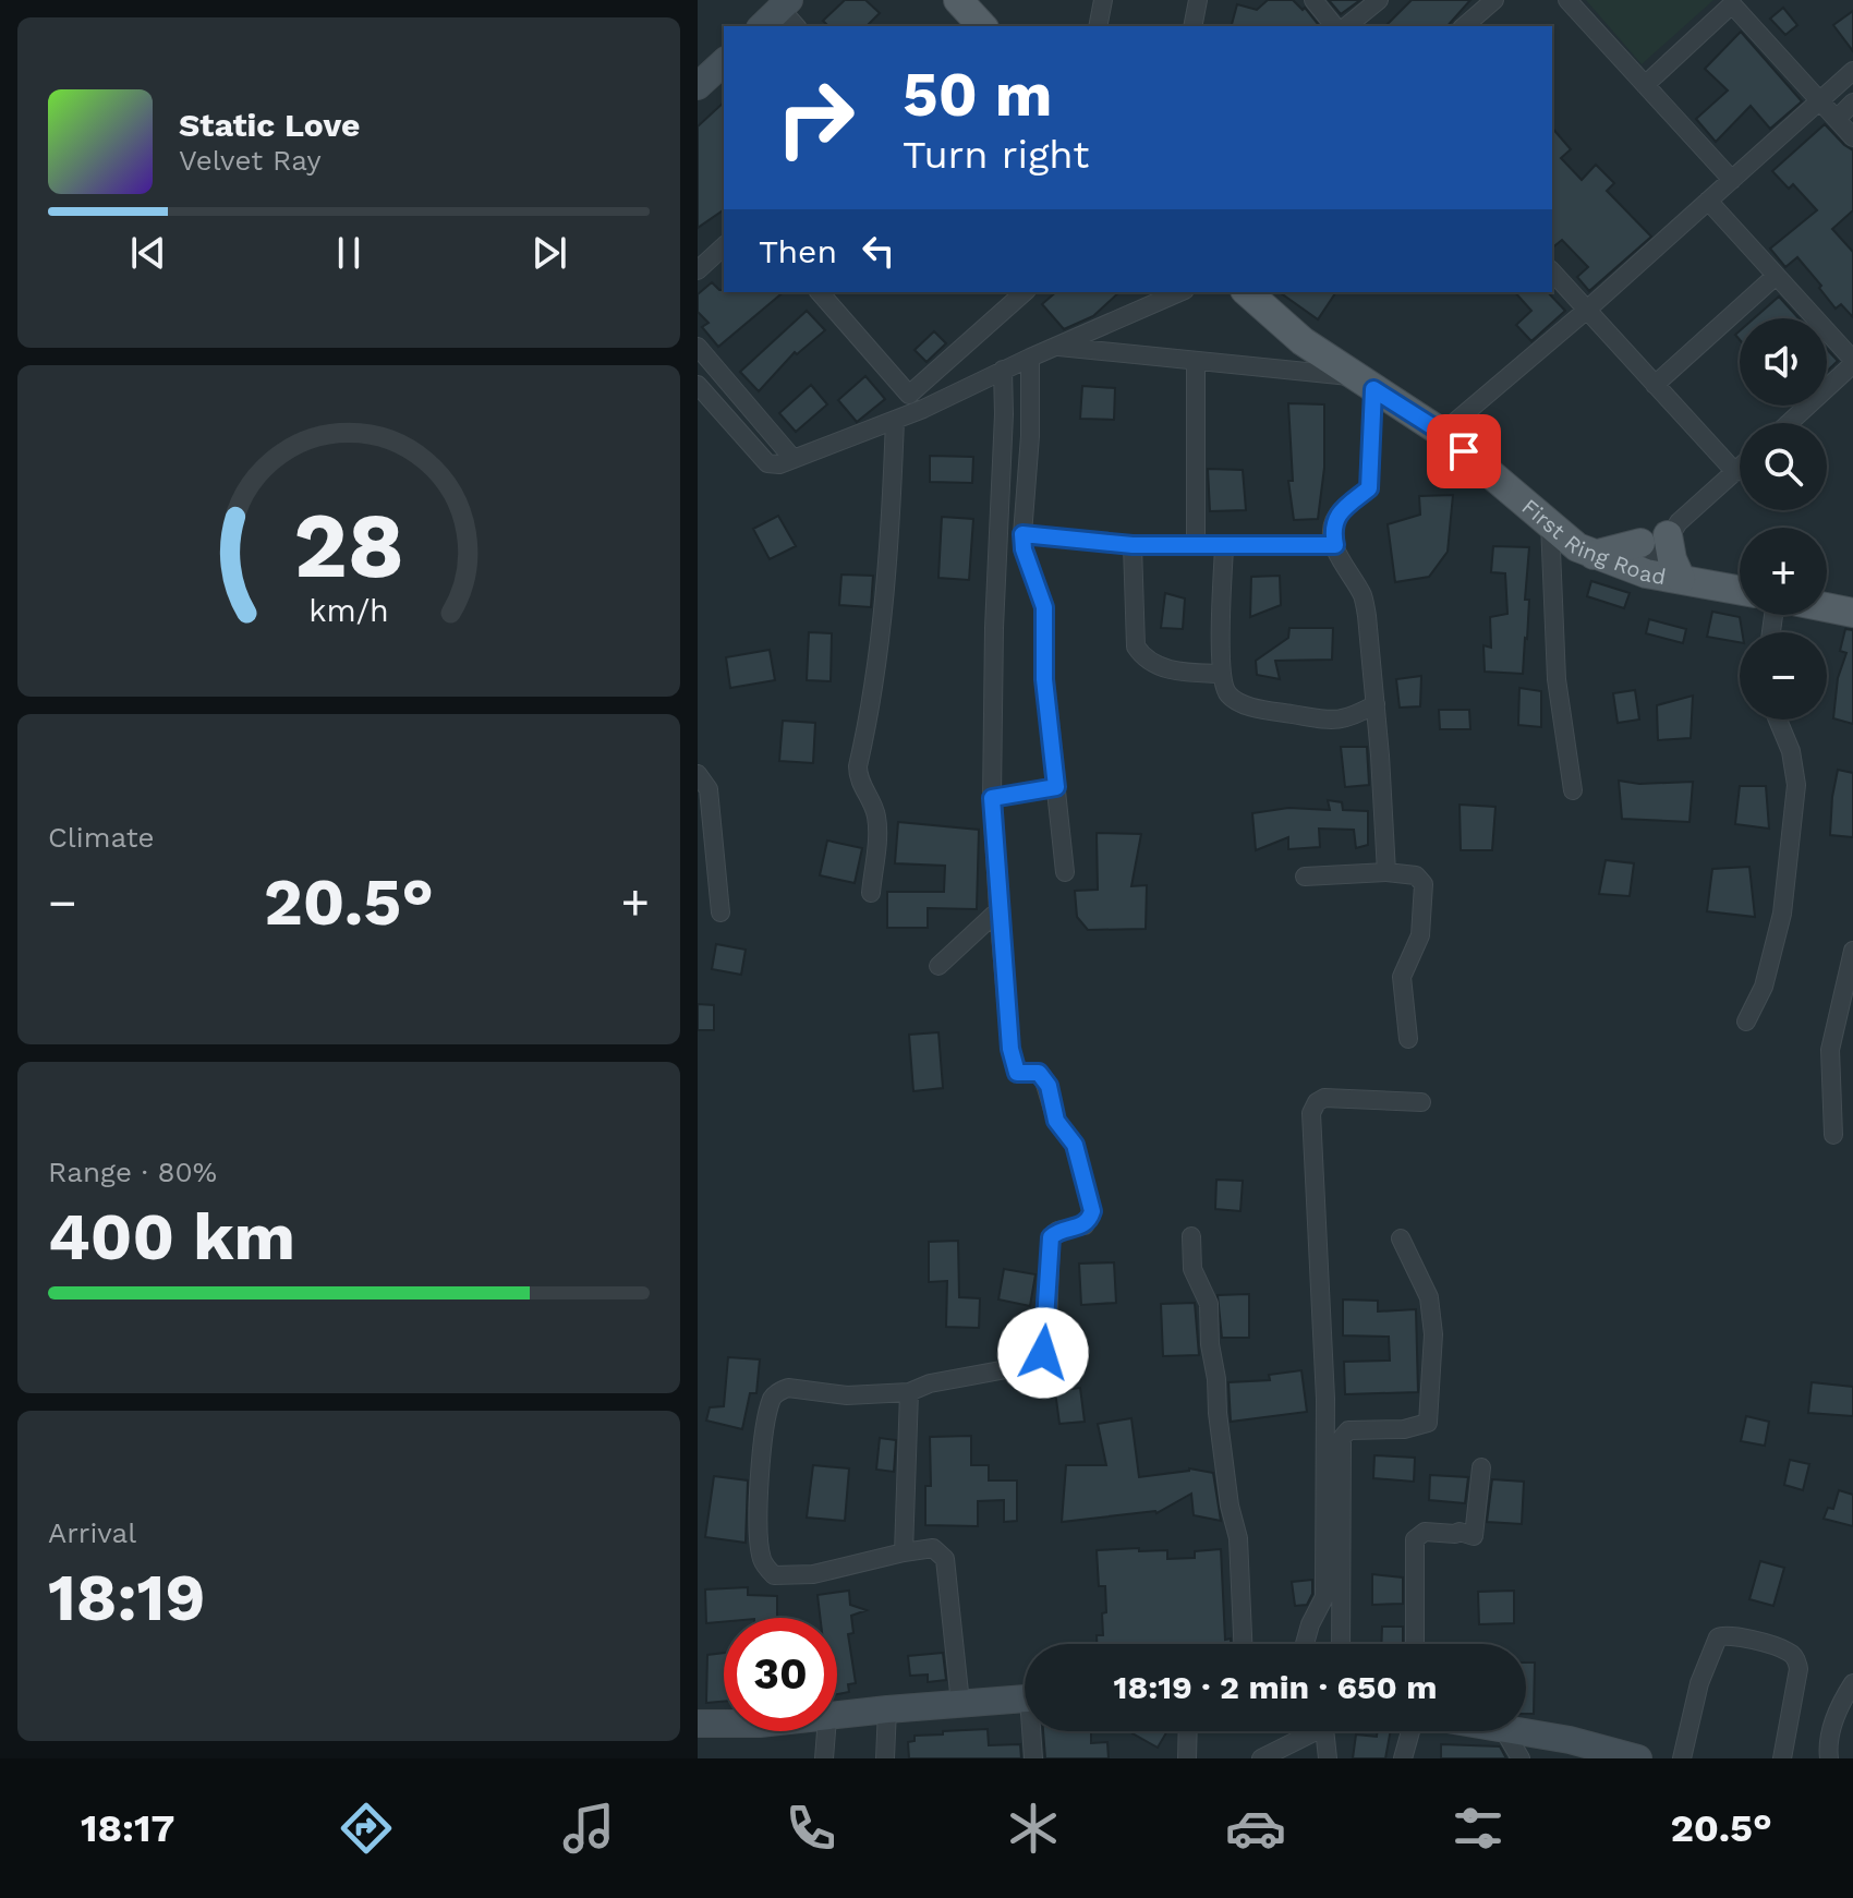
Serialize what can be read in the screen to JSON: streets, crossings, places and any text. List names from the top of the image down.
{
  "streets": {
    "main road": ["First Ring Road"]
  },
  "page": {
    "turn": ["50 m", "Turn right"],
    "song": ["Static Love", "Velvet Ray"],
    "then": "Then",
    "map_buttons": ["+", "−"],
    "tile": [
      "Climate",
      ["Range · 80%", "400 km"],
      ["Arrival", "18:19"]
    ],
    "heat": ["−", "20.5°", "+"],
    "limit": "30",
    "trip": "18:19 · 2 min · 650 m",
    "tabs": ["18:17", "20.5°"],
    "gauge": ["28", "km/h"]
  }
}
